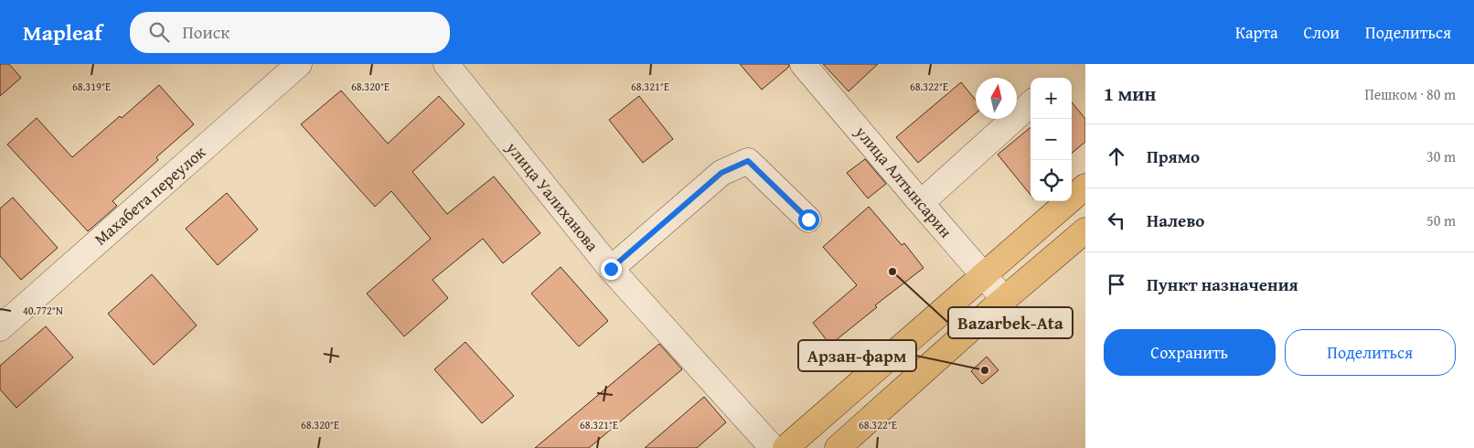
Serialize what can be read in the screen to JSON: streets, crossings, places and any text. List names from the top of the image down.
{
  "streets": {
    "street": ["улица Алтынсарин", "Махабета переулок", "улица Уалиханова"]
  },
  "places": ["Bazarbek-Ata", "Арзан-фарм"],
  "north": "top",
  "page": {
    "header": "Mapleaf",
    "search": "Поиск",
    "nav": ["Карта", "Слои", "Поделиться"],
    "heading": ["1 мин", "Пешком · 80 m"],
    "map_buttons": ["+", "−"],
    "list": [
      ["Прямо", "30 m"],
      ["Налево", "50 m"],
      "Пункт назначения"
    ],
    "buttons": ["Сохранить", "Поделиться"]
  },
  "coordinates": [
    "68.319°E",
    "68.320°E",
    "68.321°E",
    "68.322°E",
    "40.772°N"
  ]
}
